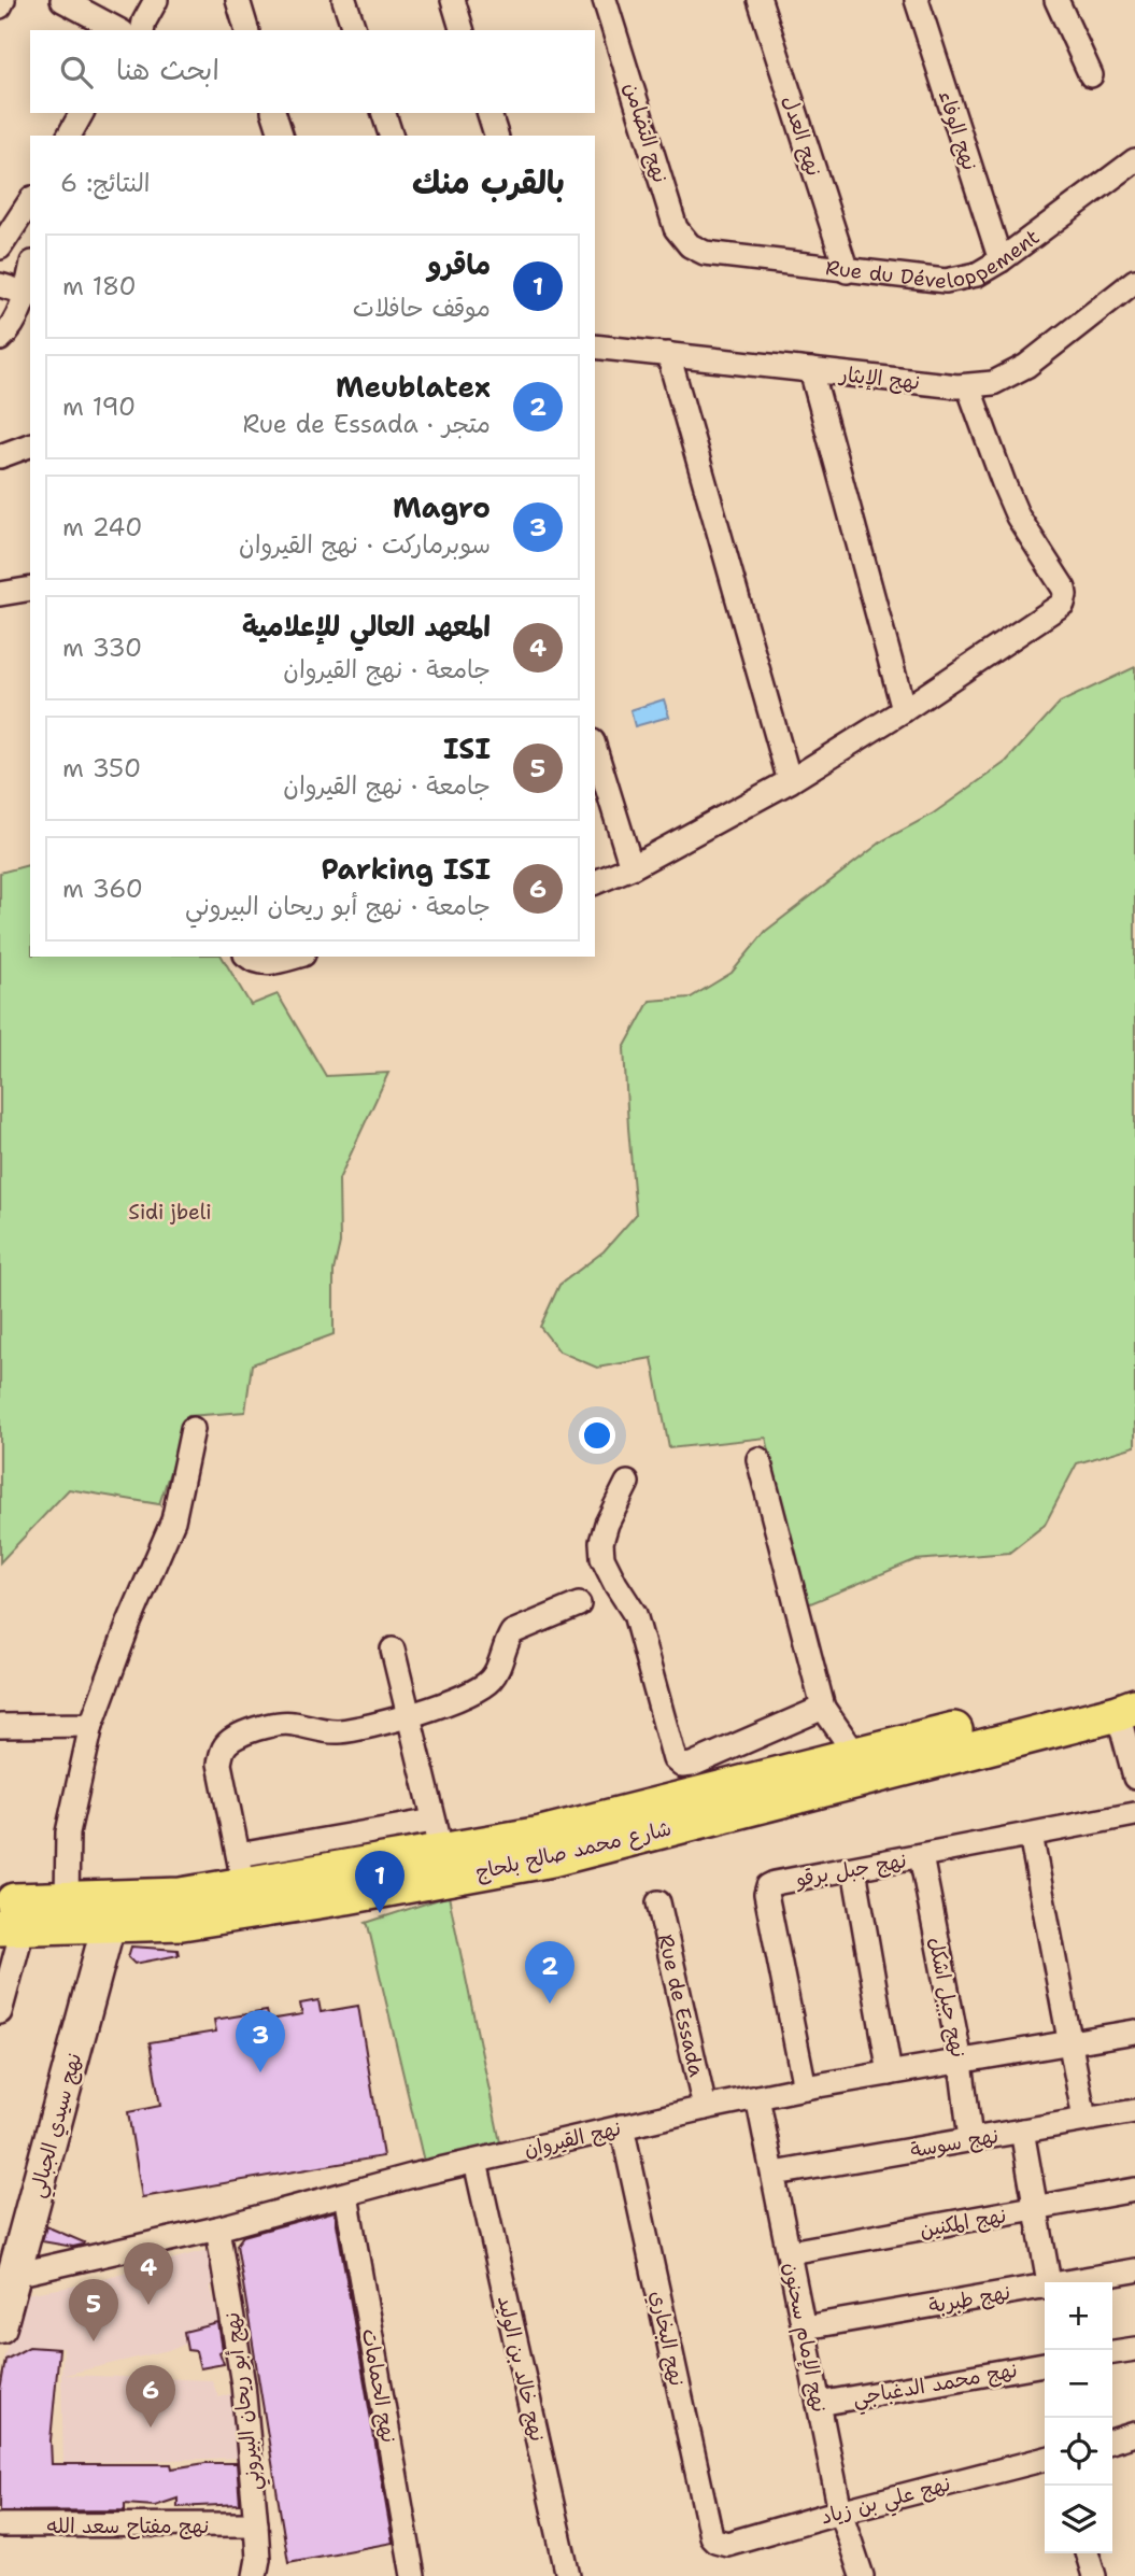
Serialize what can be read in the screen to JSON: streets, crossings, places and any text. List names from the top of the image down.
{
  "streets": {
    "main road": ["شارع محمد صالح بلحاج"],
    "street": [
      "نهج الوفاء",
      "نهج التضامن",
      "نهج العدل",
      "Rue du Développement",
      "نهج الإيثار",
      "نهج جبل برقو",
      "نهج جبل اشكل",
      "Rue de Essada",
      "نهج سيدي الجبالي",
      "نهج القيروان",
      "نهج سوسة",
      "نهج المكنين",
      "نهج طبربة",
      "نهج الإمام سحنون",
      "نهج البخاري",
      "نهج خالد بن الوليد",
      "نهج محمد الدغباجي",
      "نهج الحمامات",
      "نهج أبو ريحان البيروني",
      "نهج علي بن زياد",
      "نهج مفتاح سعد الله"
    ]
  },
  "crossings": [
    ["نهج الوفاء", "Rue du Développement"],
    ["نهج التضامن", "Rue du Développement"],
    ["نهج العدل", "Rue du Développement"],
    ["شارع محمد صالح بلحاج", "نهج سيدي الجبالي"],
    ["نهج جبل برقو", "نهج جبل اشكل"],
    ["نهج جبل برقو", "نهج القيروان"],
    ["نهج جبل اشكل", "نهج القيروان"],
    ["نهج جبل اشكل", "نهج سوسة"],
    ["Rue de Essada", "نهج القيروان"],
    ["نهج سيدي الجبالي", "نهج القيروان"],
    ["نهج القيروان", "نهج الإمام سحنون"],
    ["نهج القيروان", "نهج البخاري"],
    ["نهج القيروان", "نهج خالد بن الوليد"],
    ["نهج القيروان", "نهج الحمامات"],
    ["نهج القيروان", "نهج أبو ريحان البيروني"],
    ["نهج سوسة", "نهج الإمام سحنون"],
    ["نهج المكنين", "نهج الإمام سحنون"],
    ["نهج طبربة", "نهج الإمام سحنون"],
    ["نهج الإمام سحنون", "نهج محمد الدغباجي"],
    ["نهج الإمام سحنون", "نهج علي بن زياد"],
    ["نهج البخاري", "نهج علي بن زياد"],
    ["نهج أبو ريحان البيروني", "نهج مفتاح سعد الله"]
  ],
  "parks": ["Sidi jbeli"],
  "page": {
    "search": "ابحث هنا",
    "heading": ["بالقرب منك", "النتائج: 6"],
    "list": [
      {
        "mark": "1",
        "name": "ماقرو",
        "note": "موقف حافلات",
        "value": "180 m"
      },
      {
        "mark": "2",
        "name": "Meublatex",
        "note": "متجر · Rue de Essada",
        "value": "190 m"
      },
      {
        "mark": "3",
        "name": "Magro",
        "note": "سوبرماركت · نهج القيروان",
        "value": "240 m"
      },
      {
        "mark": "4",
        "name": "المعهد العالي للإعلامية",
        "note": "جامعة · نهج القيروان",
        "value": "330 m"
      },
      {
        "mark": "5",
        "name": "ISI",
        "note": "جامعة · نهج القيروان",
        "value": "350 m"
      },
      {
        "mark": "6",
        "name": "Parking ISI",
        "note": "جامعة · نهج أبو ريحان البيروني",
        "value": "360 m"
      }
    ],
    "pins": [
      "1",
      "2",
      "3",
      "4",
      "5",
      "6"
    ],
    "map_buttons": ["+", "−"]
  }
}
